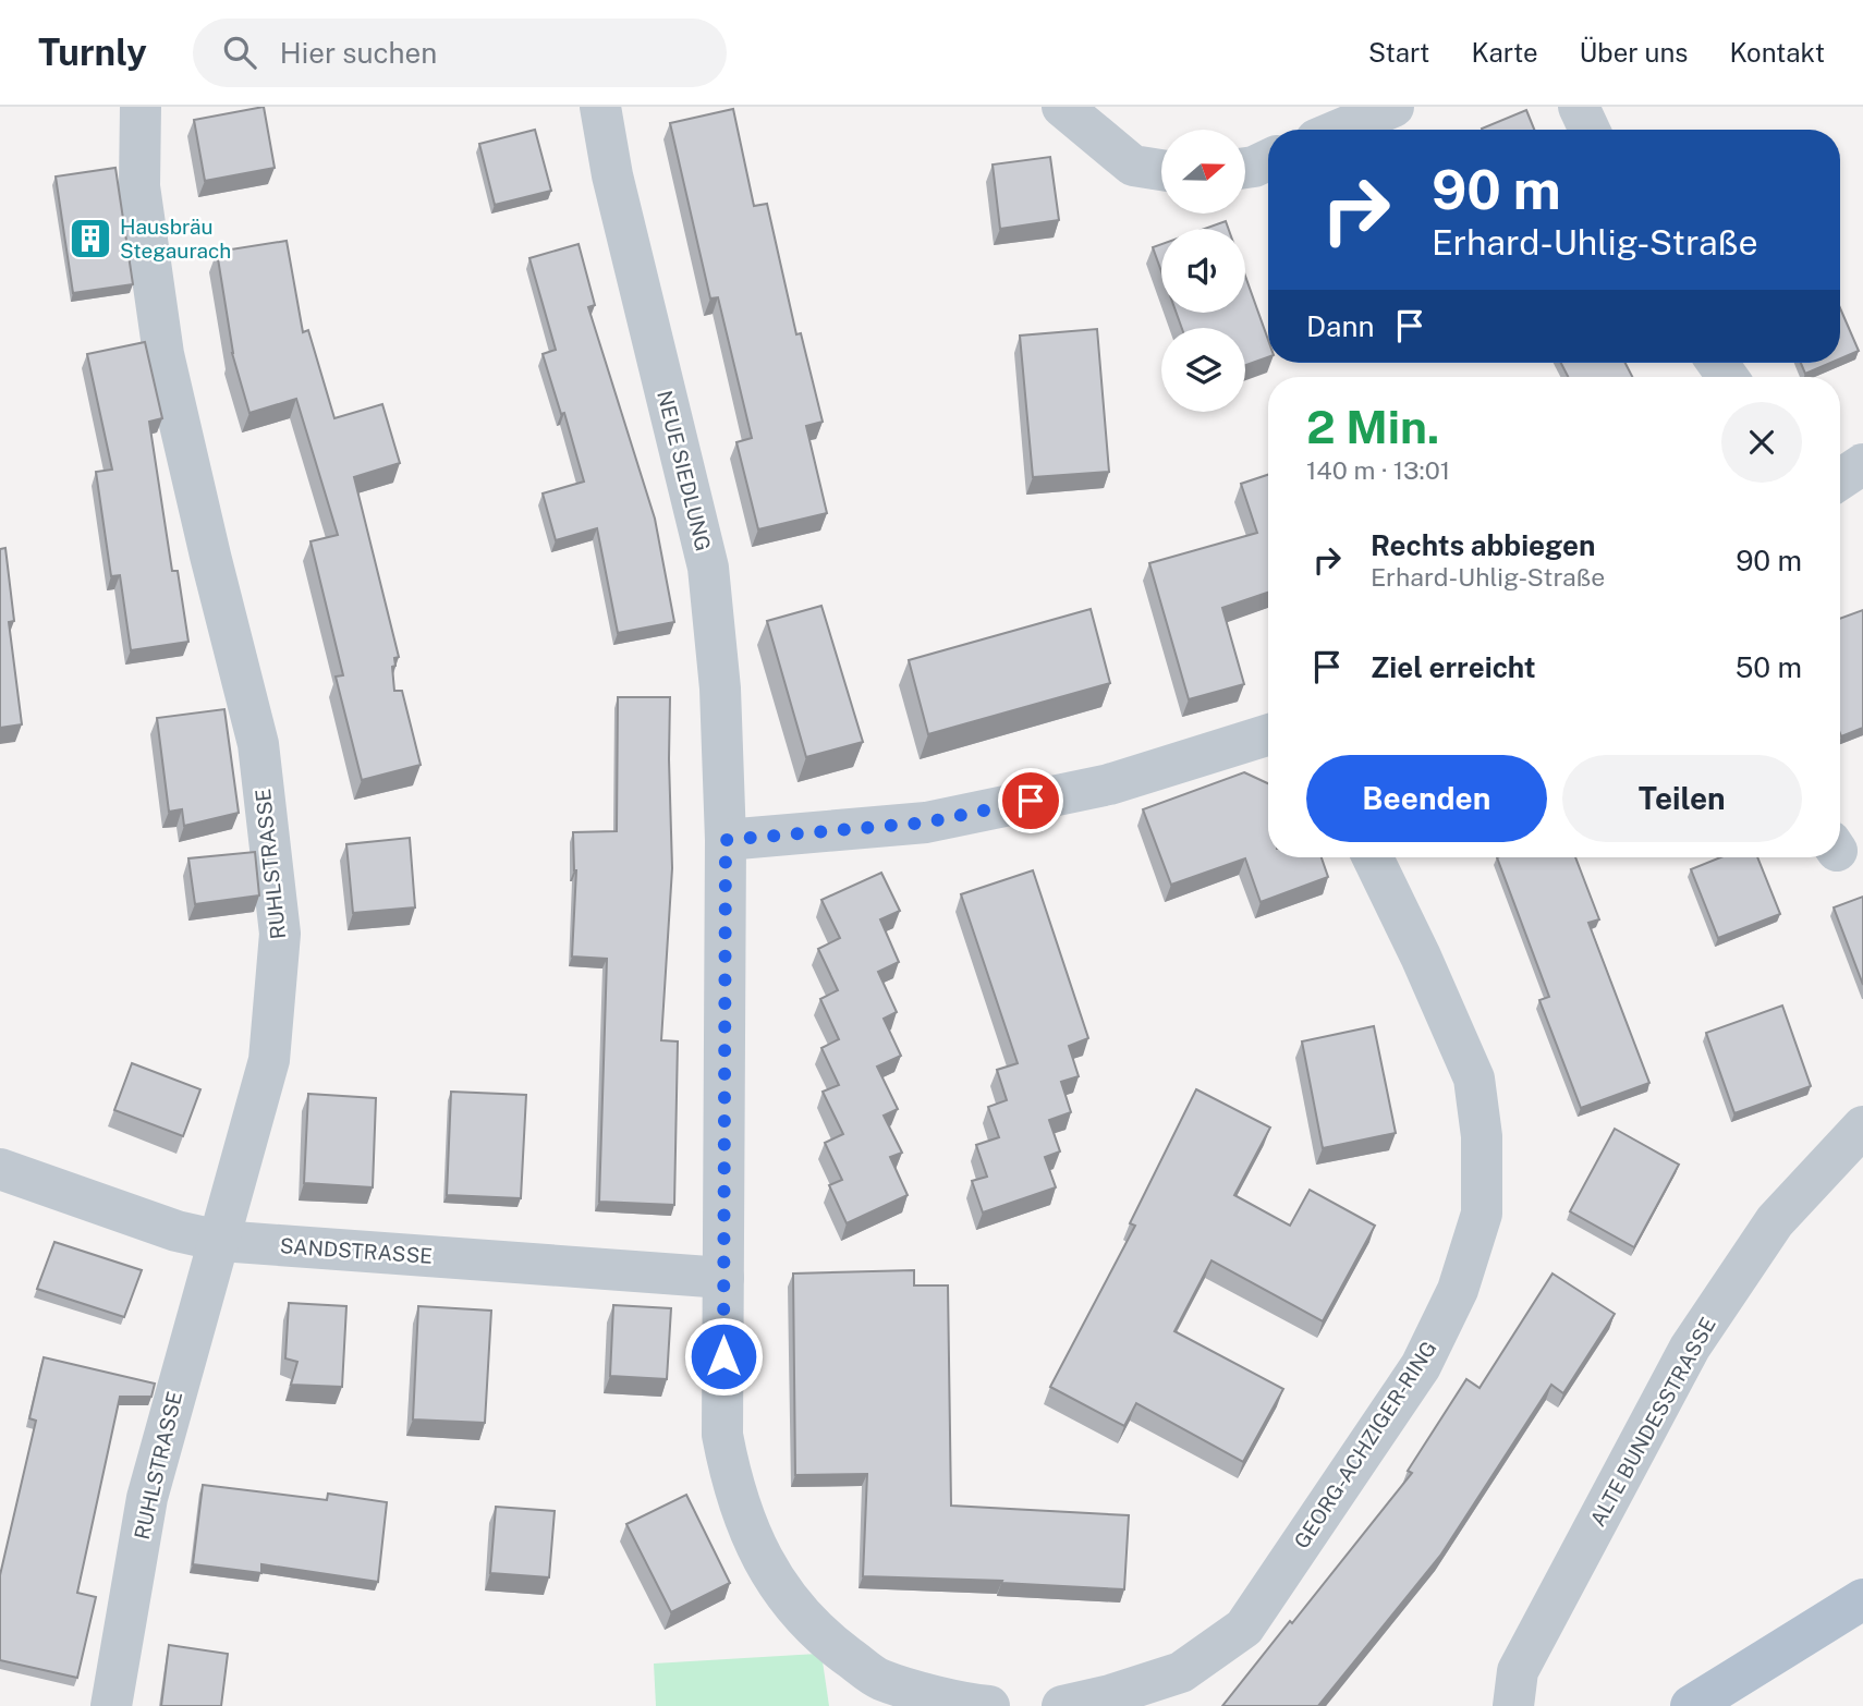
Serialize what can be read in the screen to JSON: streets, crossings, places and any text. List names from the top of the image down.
{
  "streets": {
    "street": [
      "NEUE SIEDLUNG",
      "RUHLSTRASSE",
      "SANDSTRASSE",
      "ALTE BUNDESSTRASSE",
      "GEORG-ACHZIGER-RING"
    ]
  },
  "crossings": [
    ["RUHLSTRASSE", "SANDSTRASSE"]
  ],
  "places": {
    "building": ["Hausbräu Stegaurach"]
  },
  "north": "right",
  "page": {
    "header": "Turnly",
    "search": "Hier suchen",
    "nav": [
      "Start",
      "Karte",
      "Über uns",
      "Kontakt"
    ],
    "turn": ["90 m", "Erhard-Uhlig-Straße"],
    "then": "Dann",
    "heading": ["2 Min.", "140 m · 13:01"],
    "list": [
      {
        "name": "Rechts abbiegen",
        "note": "Erhard-Uhlig-Straße",
        "value": "90 m"
      },
      {
        "name": "Ziel erreicht",
        "value": "50 m"
      }
    ],
    "buttons": ["Beenden", "Teilen"]
  }
}
